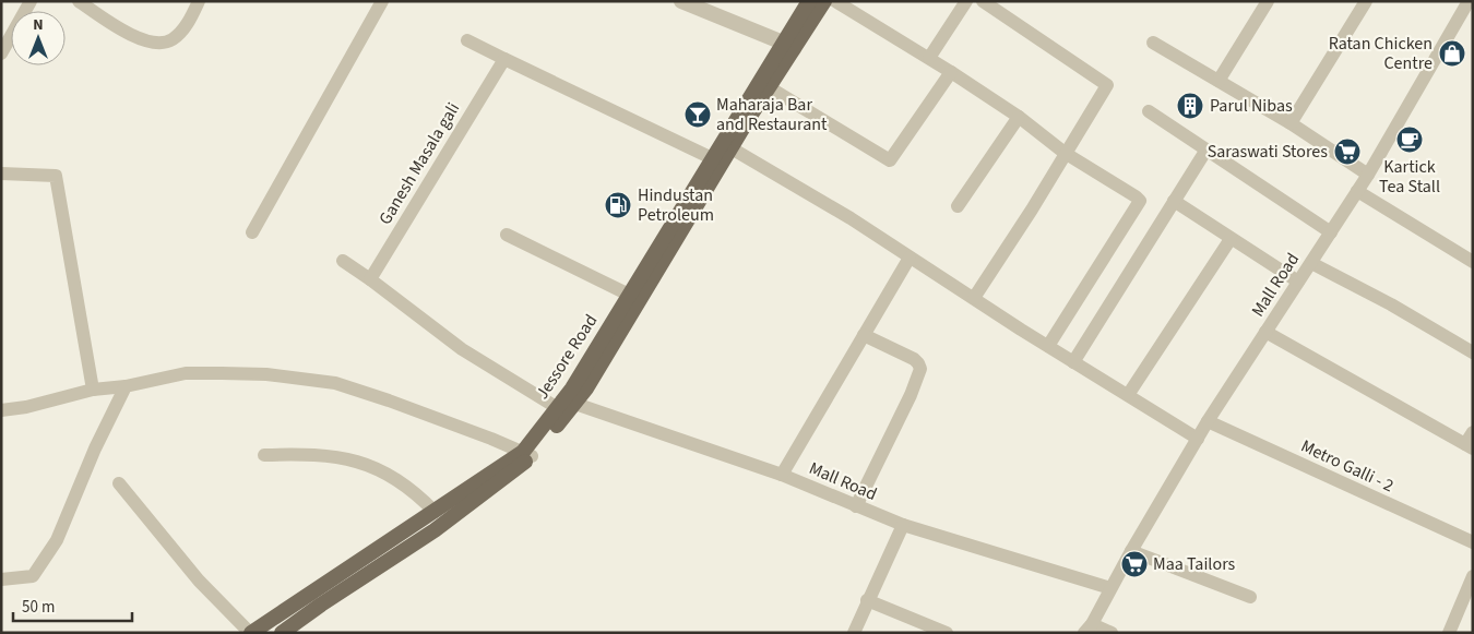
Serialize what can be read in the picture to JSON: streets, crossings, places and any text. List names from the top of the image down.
{
  "streets": {
    "main road": ["Jessore Road"],
    "street": ["Ganesh Masala gali", "Mall Road", "Metro Galli - 2"]
  },
  "crossings": [
    ["Mall Road", "Jessore Road"],
    ["Mall Road", "Metro Galli - 2"]
  ],
  "places": {
    "shop": ["Ratan Chicken Centre"],
    "building": ["Parul Nibas"],
    "bar": ["Maharaja Bar and Restaurant"],
    "cafe": ["Kartick Tea Stall"],
    "supermarket": ["Saraswati Stores", "Maa Tailors"],
    "fuel station": ["Hindustan Petroleum"]
  },
  "scale_bar": "50 m",
  "north": "top"
}
